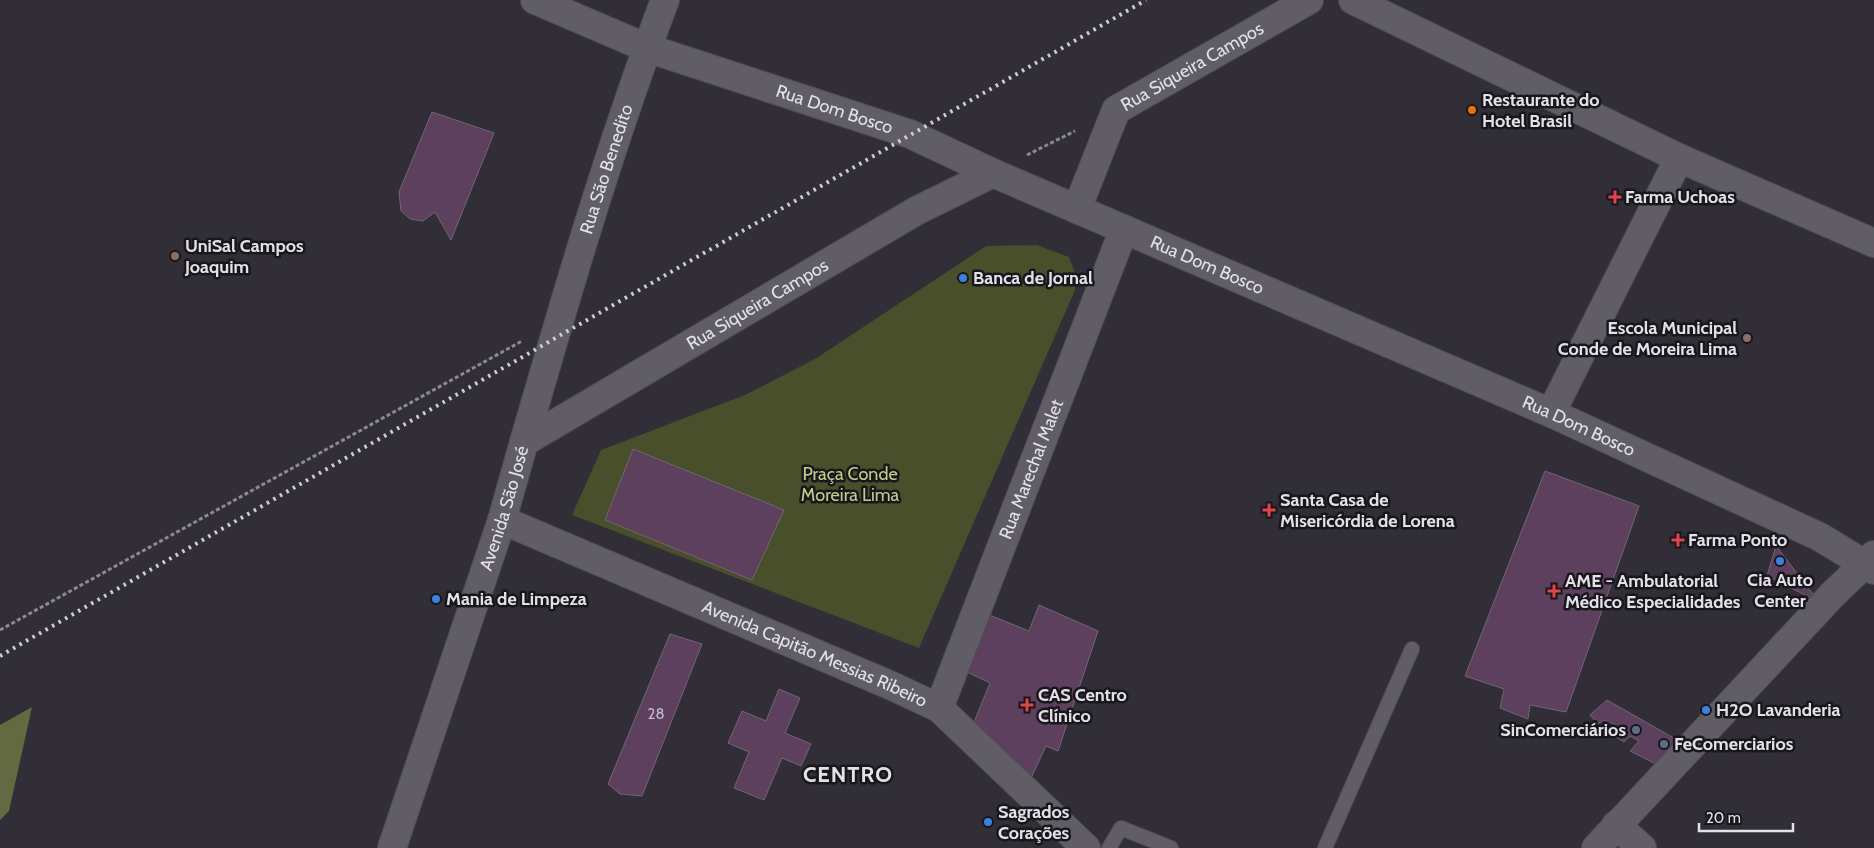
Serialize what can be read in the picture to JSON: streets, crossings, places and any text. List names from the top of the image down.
{
  "streets": {
    "main road": [
      "Rua Siqueira Campos",
      "Rua Dom Bosco",
      "Rua São Benedito",
      "Rua Marechal Malet",
      "Avenida São José",
      "Avenida Capitão Messias Ribeiro"
    ]
  },
  "crossings": [
    ["Rua Siqueira Campos", "Rua Dom Bosco"],
    ["Rua Siqueira Campos", "Avenida São José"],
    ["Rua Dom Bosco", "Rua São Benedito"],
    ["Rua Dom Bosco", "Rua Marechal Malet"],
    ["Rua São Benedito", "Avenida São José"],
    ["Rua Marechal Malet", "Avenida Capitão Messias Ribeiro"],
    ["Avenida São José", "Avenida Capitão Messias Ribeiro"]
  ],
  "districts": ["CENTRO"],
  "parks": ["Praça Conde Moreira Lima"],
  "places": {
    "other": [
      "Restaurante do Hotel Brasil",
      "UniSal Campos Joaquim",
      "Banca de Jornal",
      "Escola Municipal Conde de Moreira Lima",
      "Cia Auto Center",
      "Mania de Limpeza",
      "H2O Lavanderia",
      "SinComerciários",
      "FeComerciarios",
      "Sagrados Corações"
    ],
    "health": [
      "Farma Uchoas",
      "Santa Casa de Misericórdia de Lorena",
      "Farma Ponto",
      "AME - Ambulatorial Médico Especialidades",
      "CAS Centro Clínico"
    ]
  },
  "house_numbers": ["28"],
  "scale_bar": "20 m"
}
